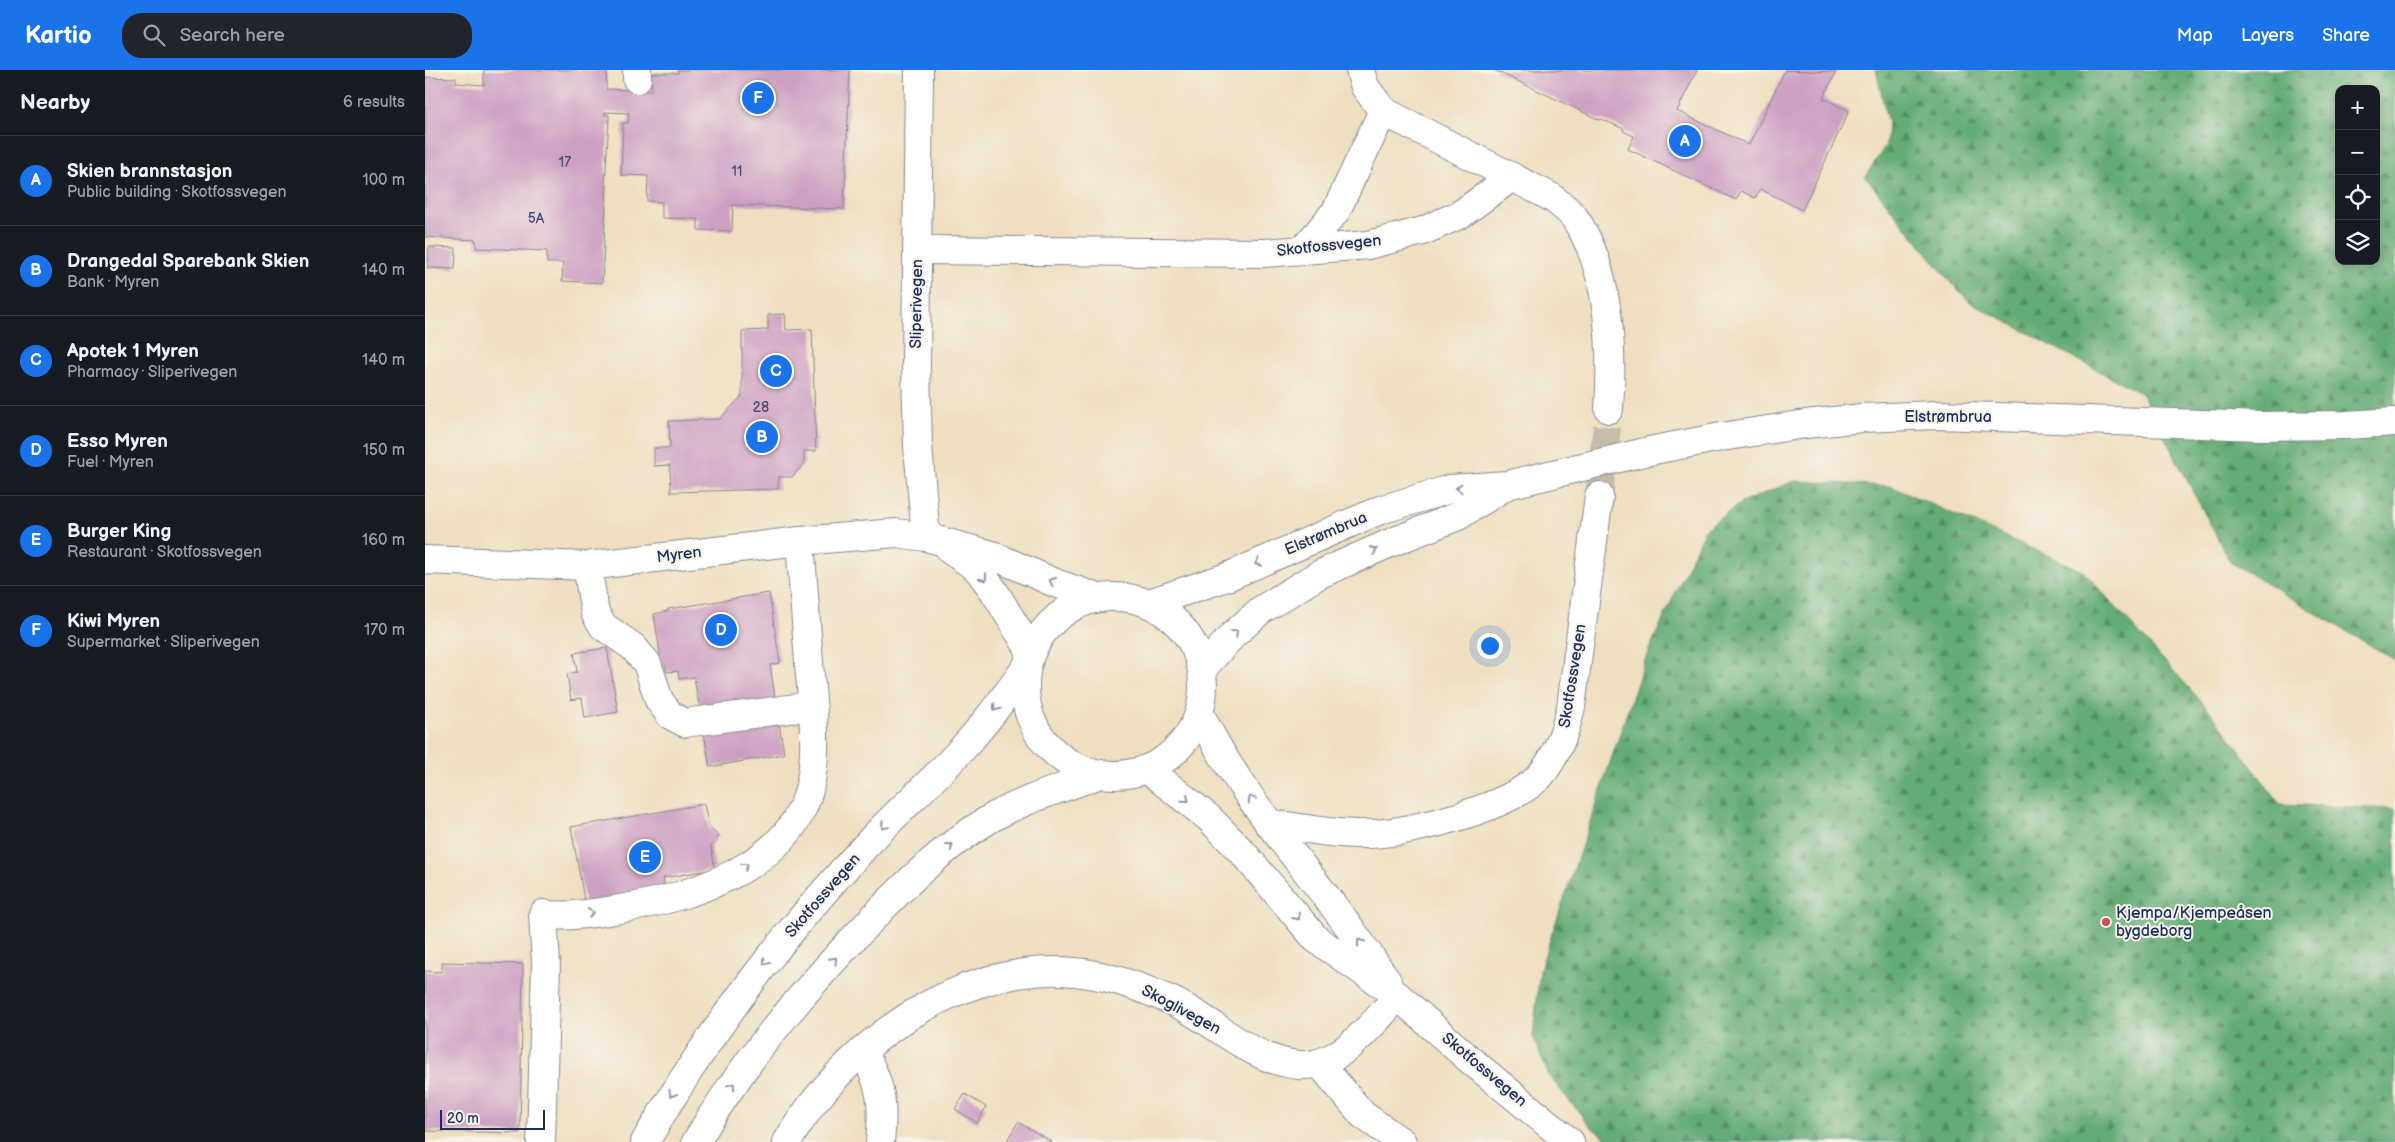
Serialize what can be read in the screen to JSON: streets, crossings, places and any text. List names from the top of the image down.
{
  "streets": {
    "main road": [
      "Skotfossvegen",
      "Sliperivegen",
      "Elstrømbrua",
      "Myren",
      "Skoglivegen"
    ]
  },
  "crossings": [
    ["Skotfossvegen", "Sliperivegen"],
    ["Skotfossvegen", "Myren"],
    ["Skotfossvegen", "Skoglivegen"],
    ["Sliperivegen", "Myren"]
  ],
  "places": ["Kjempa/Kjempeåsen bygdeborg"],
  "house_numbers": [
    "17",
    "11",
    "5A",
    "28"
  ],
  "scale_bar": "20 m",
  "page": {
    "header": "Kartio",
    "search": "Search here",
    "nav": ["Map", "Layers", "Share"],
    "heading": ["Nearby", "6 results"],
    "pins": [
      "F",
      "A",
      "C",
      "B",
      "D",
      "E"
    ],
    "map_buttons": ["+", "−"],
    "list": [
      {
        "mark": "A",
        "name": "Skien brannstasjon",
        "note": "Public building · Skotfossvegen",
        "value": "100 m"
      },
      {
        "mark": "B",
        "name": "Drangedal Sparebank Skien",
        "note": "Bank · Myren",
        "value": "140 m"
      },
      {
        "mark": "C",
        "name": "Apotek 1 Myren",
        "note": "Pharmacy · Sliperivegen",
        "value": "140 m"
      },
      {
        "mark": "D",
        "name": "Esso Myren",
        "note": "Fuel · Myren",
        "value": "150 m"
      },
      {
        "mark": "E",
        "name": "Burger King",
        "note": "Restaurant · Skotfossvegen",
        "value": "160 m"
      },
      {
        "mark": "F",
        "name": "Kiwi Myren",
        "note": "Supermarket · Sliperivegen",
        "value": "170 m"
      }
    ],
    "scale": "20 m"
  }
}
